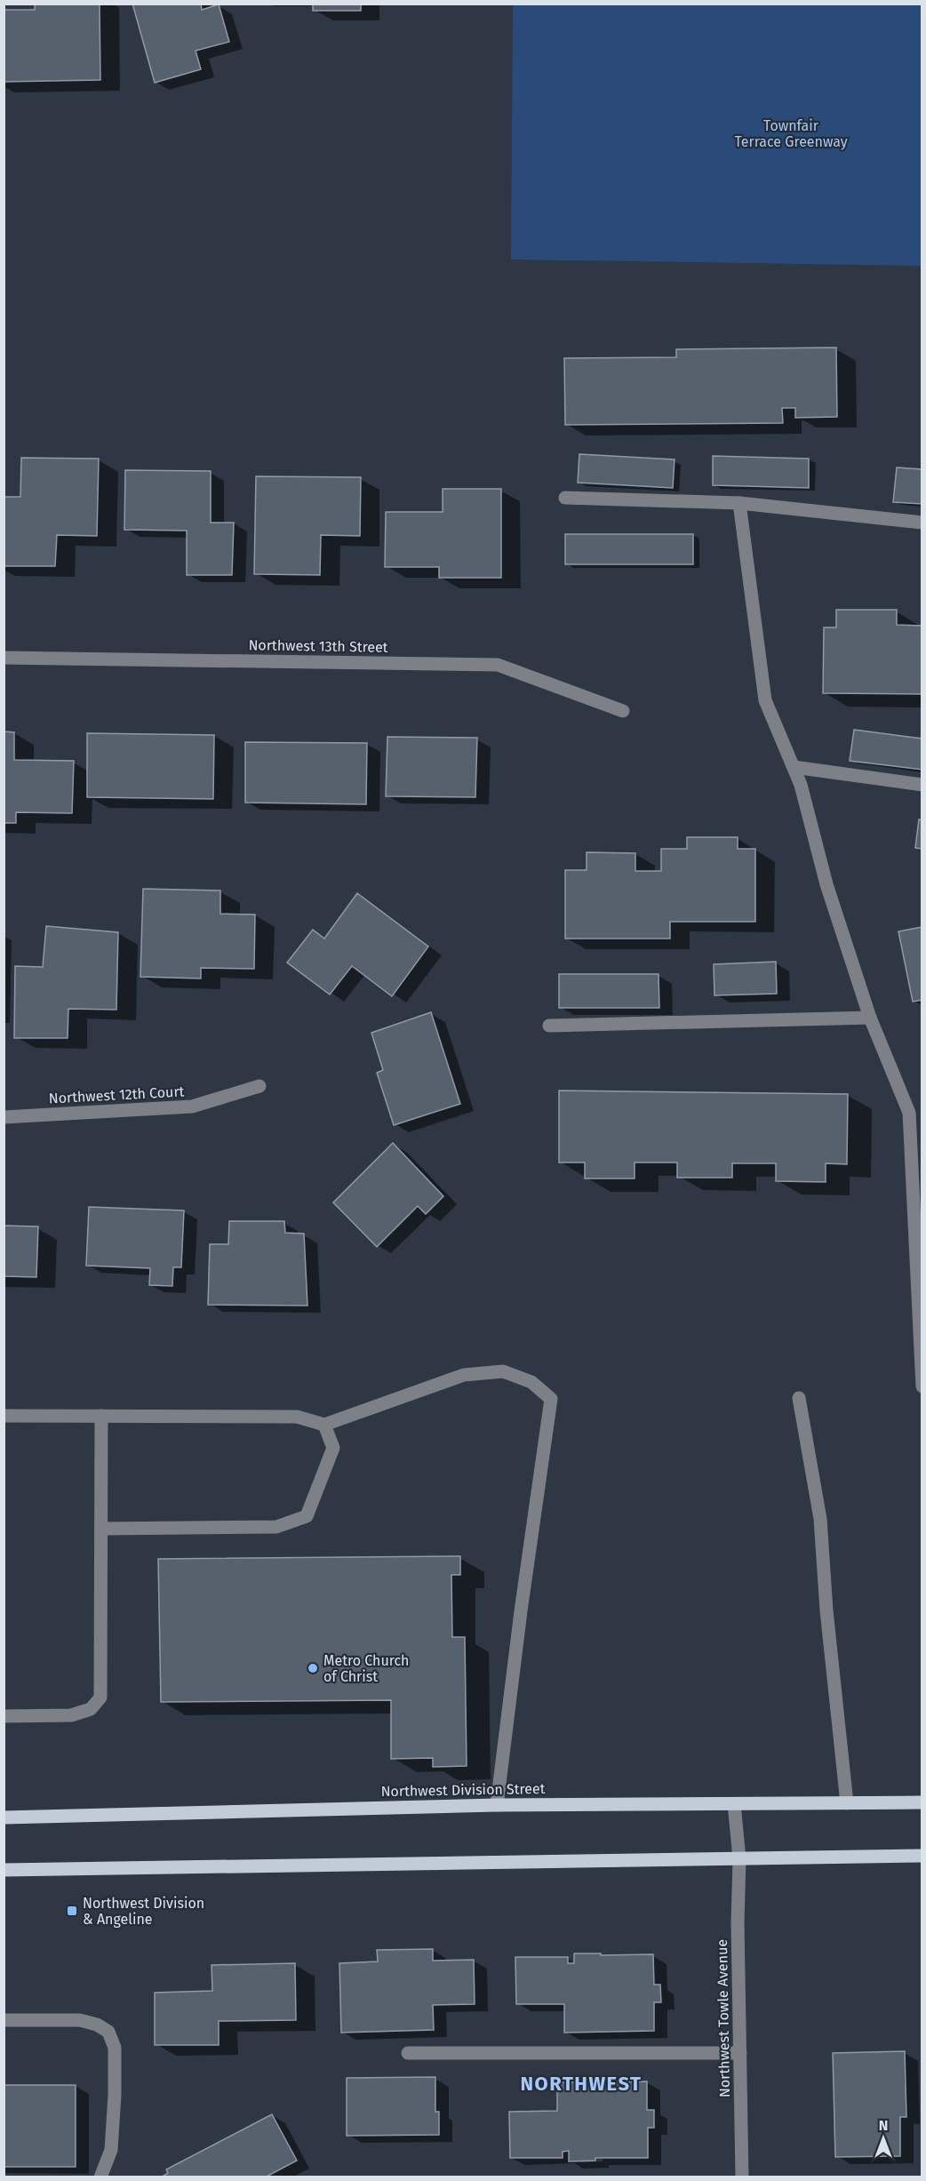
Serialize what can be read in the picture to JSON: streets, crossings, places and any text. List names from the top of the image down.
{
  "streets": {
    "main road": ["Northwest Division Street"],
    "street": ["Northwest 13th Street", "Northwest 12th Court", "Northwest Towle Avenue"]
  },
  "crossings": [
    ["Northwest Division Street", "Northwest Towle Avenue"]
  ],
  "districts": ["NORTHWEST"],
  "parks": ["Townfair Terrace Greenway"],
  "places": {
    "other": ["Metro Church of Christ"],
    "transit": ["Northwest Division & Angeline"]
  },
  "north": "top"
}
